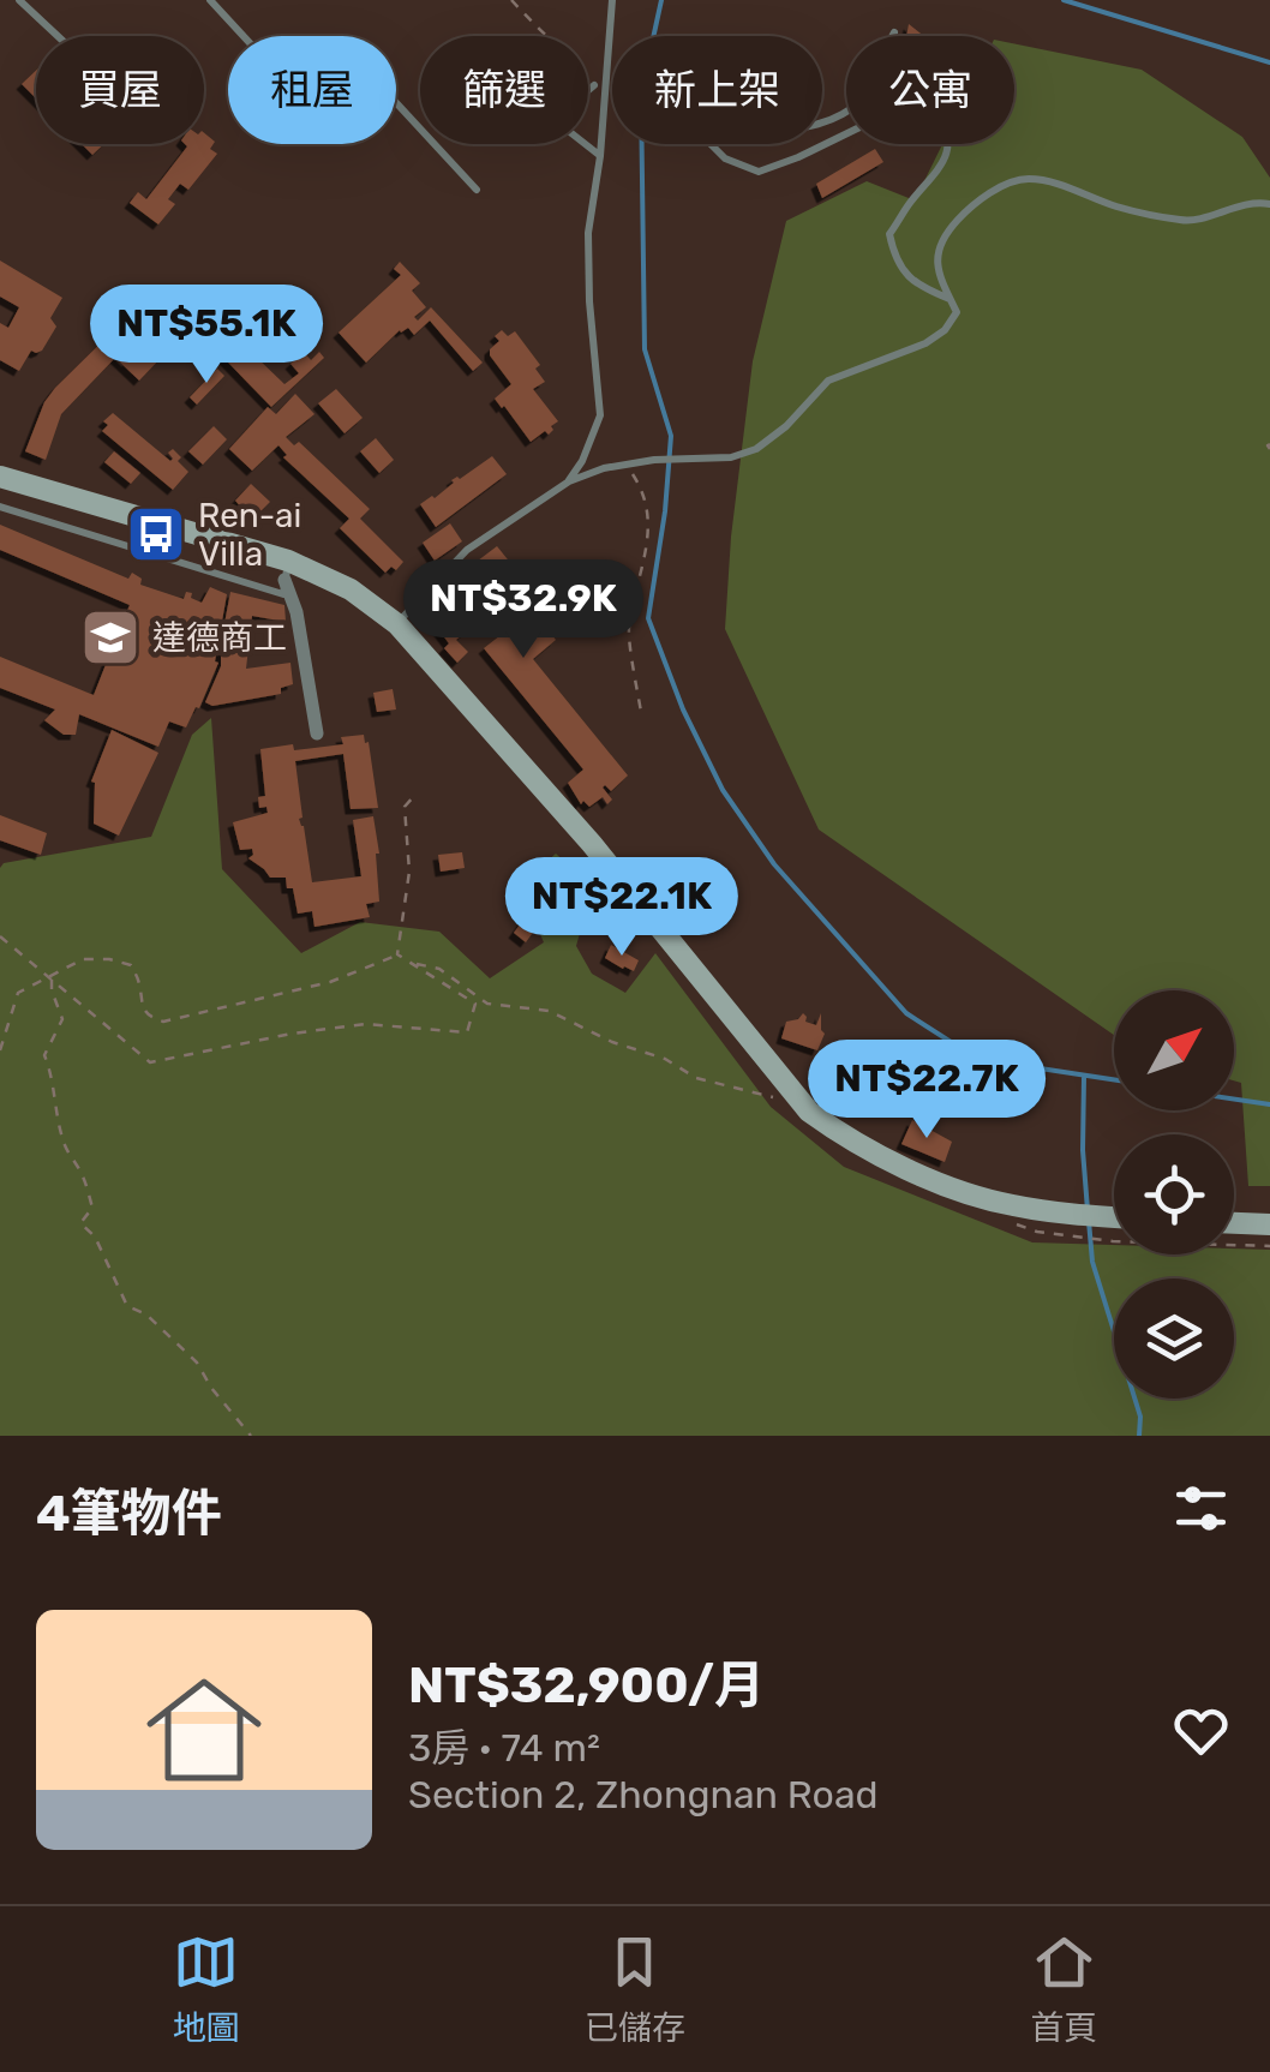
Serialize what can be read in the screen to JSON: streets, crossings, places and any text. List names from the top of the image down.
{
  "places": {
    "bus stop": ["Ren-ai Villa"],
    "school or university": ["達德商工"]
  },
  "north": "top right",
  "page": {
    "chip": [
      "買屋",
      "租屋",
      "篩選",
      "新上架",
      "公寓"
    ],
    "price": [
      "NT$55.1K",
      "NT$32.9K",
      "NT$22.1K",
      "NT$22.7K"
    ],
    "heading": "4筆物件",
    "list": [
      {
        "name": "NT$32,900/月",
        "note": "3房 · 74 m² · Section 2, Zhongnan Road"
      }
    ],
    "tabs": ["地圖", "已儲存", "首頁"]
  }
}
